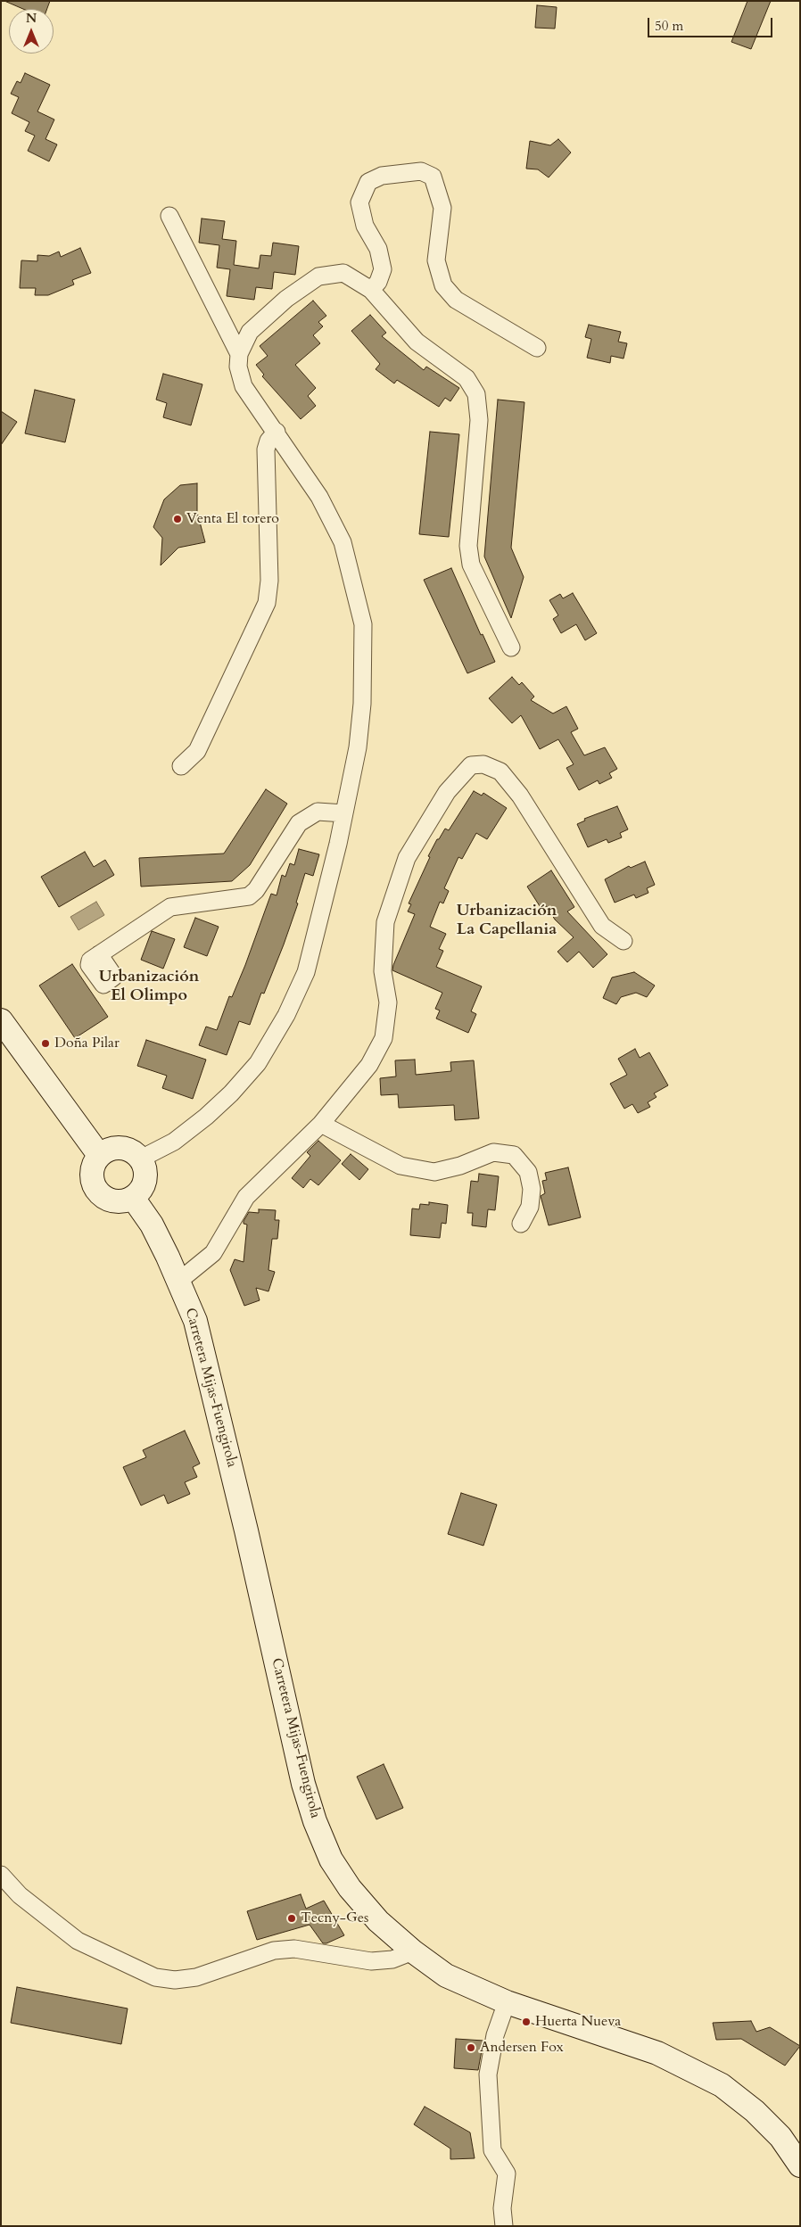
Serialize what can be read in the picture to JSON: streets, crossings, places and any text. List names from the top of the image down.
{
  "streets": {
    "main road": ["Carretera Mijas-Fuengirola"]
  },
  "districts": ["Urbanización La Capellania", "Urbanización El Olimpo"],
  "places": [
    "Venta El torero",
    "Doña Pilar",
    "Tecny-Ges",
    "Huerta Nueva",
    "Andersen Fox"
  ],
  "scale_bar": "50 m",
  "north": "top"
}
